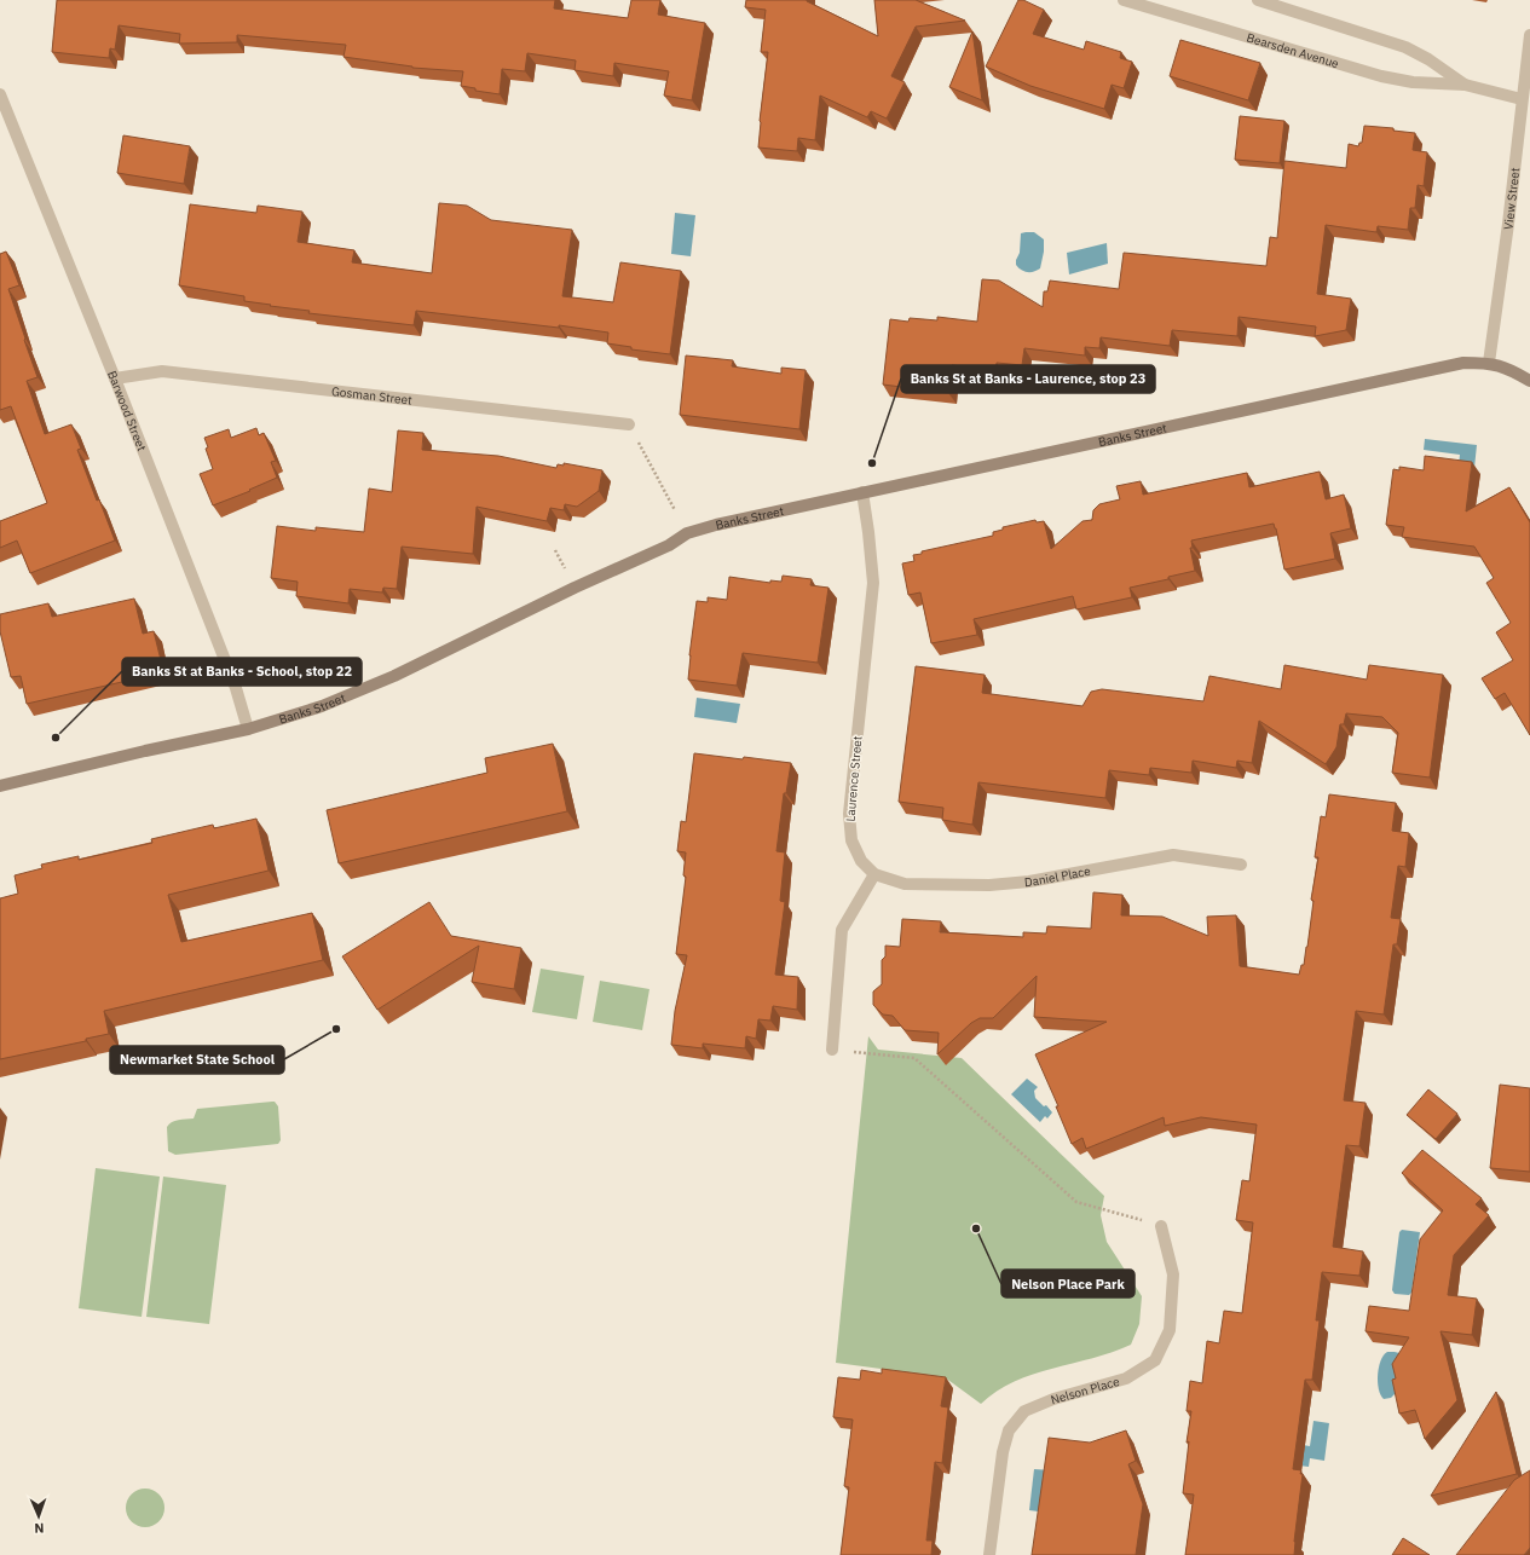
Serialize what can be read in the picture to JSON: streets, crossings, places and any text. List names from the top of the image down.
{
  "streets": {
    "main road": ["Banks Street"],
    "street": [
      "Bearsden Avenue",
      "View Street",
      "Gosman Street",
      "Barwood Street",
      "Laurence Street",
      "Daniel Place",
      "Nelson Place"
    ]
  },
  "crossings": [
    ["Bearsden Avenue", "View Street"],
    ["View Street", "Banks Street"],
    ["Gosman Street", "Barwood Street"],
    ["Barwood Street", "Banks Street"],
    ["Banks Street", "Laurence Street"],
    ["Laurence Street", "Daniel Place"]
  ],
  "places": [
    "Banks St at Banks - Laurence, stop 23",
    "Banks St at Banks - School, stop 22",
    "Newmarket State School",
    "Nelson Place Park"
  ],
  "north": "bottom"
}
